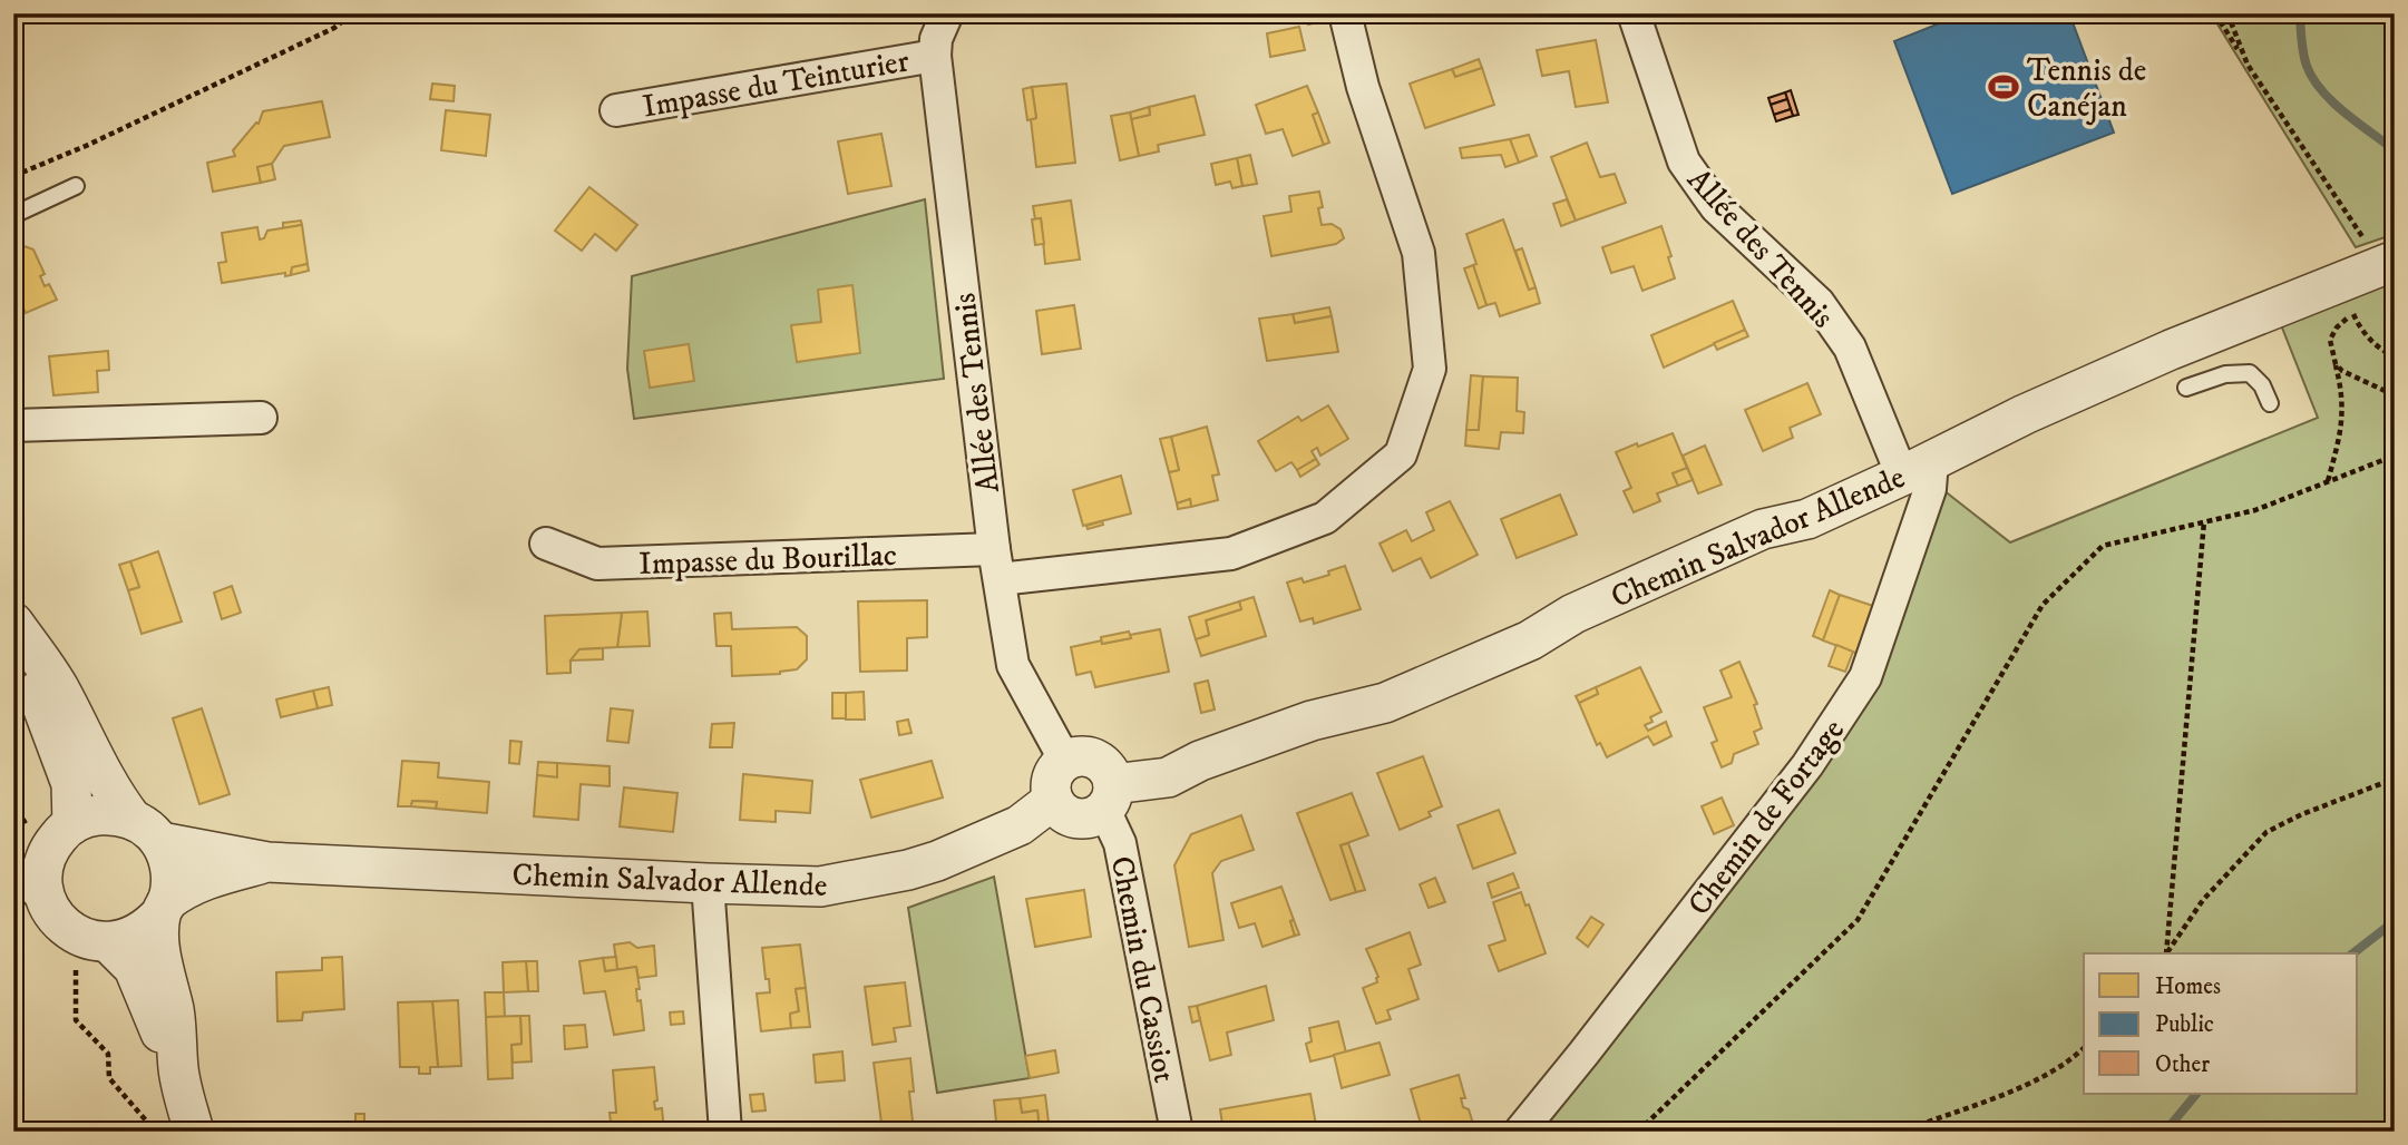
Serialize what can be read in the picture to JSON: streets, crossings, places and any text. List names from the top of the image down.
{
  "streets": {
    "street": [
      "Impasse du Teinturier",
      "Allée des Tennis",
      "Chemin Salvador Allende",
      "Impasse du Bourillac",
      "Chemin de Fortage",
      "Chemin du Cassiot"
    ]
  },
  "crossings": [
    ["Impasse du Teinturier", "Allée des Tennis"],
    ["Allée des Tennis", "Chemin Salvador Allende"],
    ["Allée des Tennis", "Impasse du Bourillac"],
    ["Allée des Tennis", "Chemin de Fortage"],
    ["Allée des Tennis", "Chemin du Cassiot"],
    ["Chemin Salvador Allende", "Chemin de Fortage"],
    ["Chemin Salvador Allende", "Chemin du Cassiot"]
  ],
  "places": {
    "sports": ["Tennis de Canéjan"]
  },
  "legend": ["Homes", "Public", "Other"]
}
